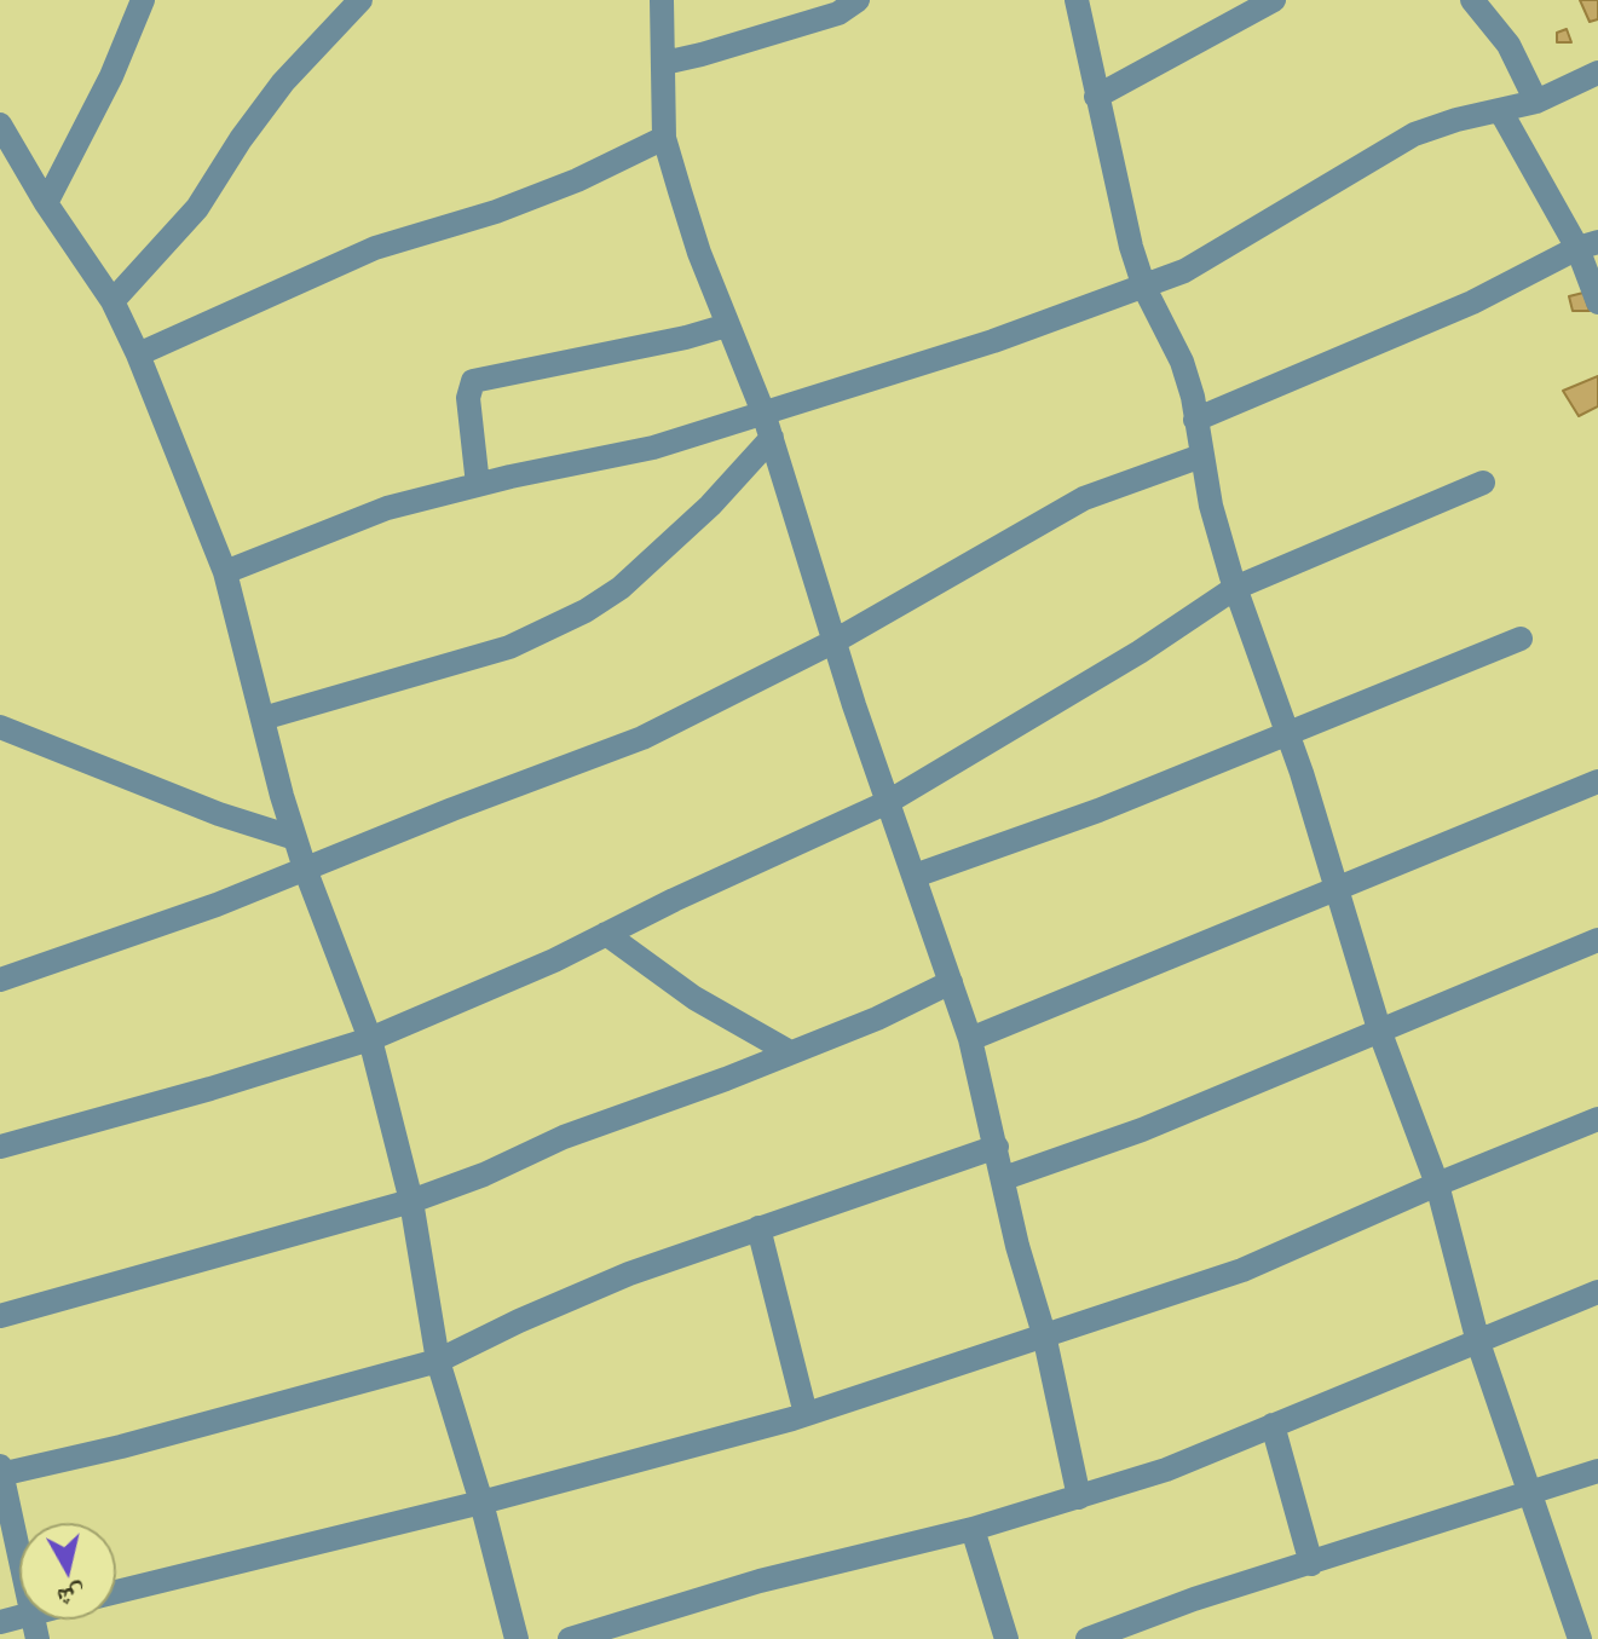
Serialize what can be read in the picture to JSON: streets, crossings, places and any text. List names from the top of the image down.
{
  "north": "bottom"
}
